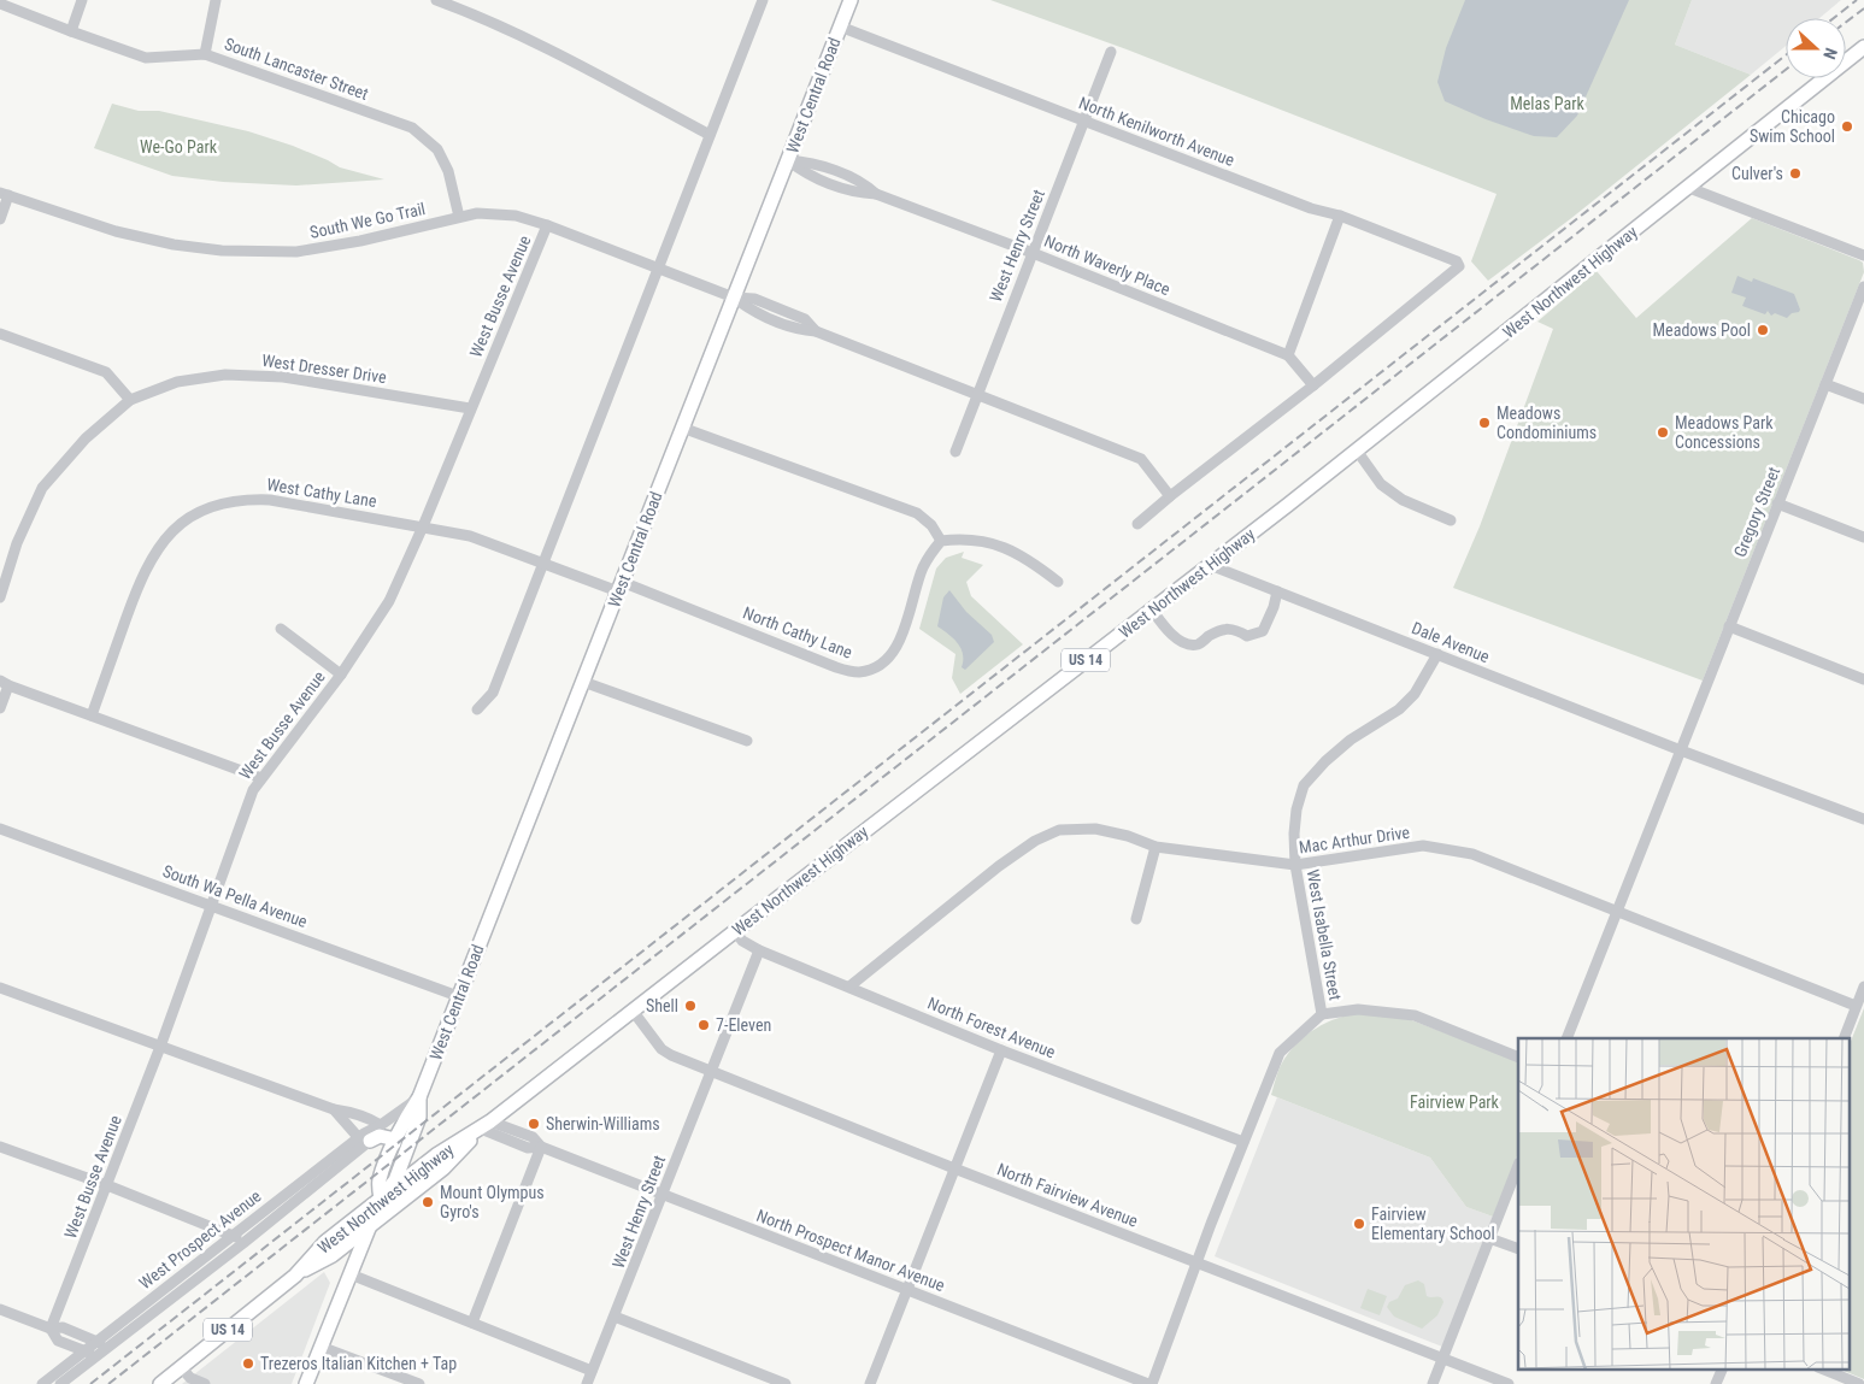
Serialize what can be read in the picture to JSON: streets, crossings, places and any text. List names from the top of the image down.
{
  "streets": {
    "main road": ["West Central Road", "West Northwest Highway", "US 14"],
    "street": [
      "South Lancaster Street",
      "North Kenilworth Avenue",
      "South We Go Trail",
      "West Henry Street",
      "North Waverly Place",
      "West Busse Avenue",
      "West Dresser Drive",
      "West Cathy Lane",
      "Gregory Street",
      "North Cathy Lane",
      "Dale Avenue",
      "Mac Arthur Drive",
      "South Wa Pella Avenue",
      "West Isabella Street",
      "North Forest Avenue",
      "North Fairview Avenue",
      "West Prospect Avenue",
      "North Prospect Manor Avenue"
    ]
  },
  "crossings": [
    ["South Lancaster Street", "South We Go Trail"],
    ["West Central Road", "North Kenilworth Avenue"],
    ["West Central Road", "South We Go Trail"],
    ["West Central Road", "North Waverly Place"],
    ["West Central Road", "West Northwest Highway"],
    ["West Central Road", "North Cathy Lane"],
    ["West Central Road", "South Wa Pella Avenue"],
    ["West Central Road", "West Prospect Avenue"],
    ["North Kenilworth Avenue", "West Henry Street"],
    ["North Kenilworth Avenue", "North Waverly Place"],
    ["South We Go Trail", "West Henry Street"],
    ["South We Go Trail", "West Busse Avenue"],
    ["West Henry Street", "North Waverly Place"],
    ["West Henry Street", "North Forest Avenue"],
    ["West Henry Street", "North Fairview Avenue"],
    ["West Henry Street", "North Prospect Manor Avenue"],
    ["West Northwest Highway", "Dale Avenue"],
    ["West Northwest Highway", "US 14"],
    ["West Northwest Highway", "North Forest Avenue"],
    ["West Northwest Highway", "North Fairview Avenue"],
    ["West Northwest Highway", "North Prospect Manor Avenue"],
    ["West Busse Avenue", "West Dresser Drive"],
    ["West Busse Avenue", "West Cathy Lane"],
    ["West Busse Avenue", "South Wa Pella Avenue"],
    ["West Cathy Lane", "North Cathy Lane"],
    ["Gregory Street", "Dale Avenue"],
    ["Gregory Street", "Mac Arthur Drive"],
    ["Dale Avenue", "West Isabella Street"],
    ["Mac Arthur Drive", "West Isabella Street"],
    ["Mac Arthur Drive", "North Forest Avenue"],
    ["West Isabella Street", "North Forest Avenue"],
    ["West Isabella Street", "North Fairview Avenue"],
    ["West Isabella Street", "North Prospect Manor Avenue"]
  ],
  "parks": ["Melas Park", "We-Go Park", "Fairview Park"],
  "places": [
    "Chicago Swim School",
    "Culver's",
    "Meadows Pool",
    "Meadows Condominiums",
    "Meadows Park Concessions",
    "Shell",
    "7-Eleven",
    "Sherwin-Williams",
    "Mount Olympus Gyro's",
    "Fairview Elementary School",
    "Trezeros Italian Kitchen + Tap"
  ],
  "north": "right"
}
